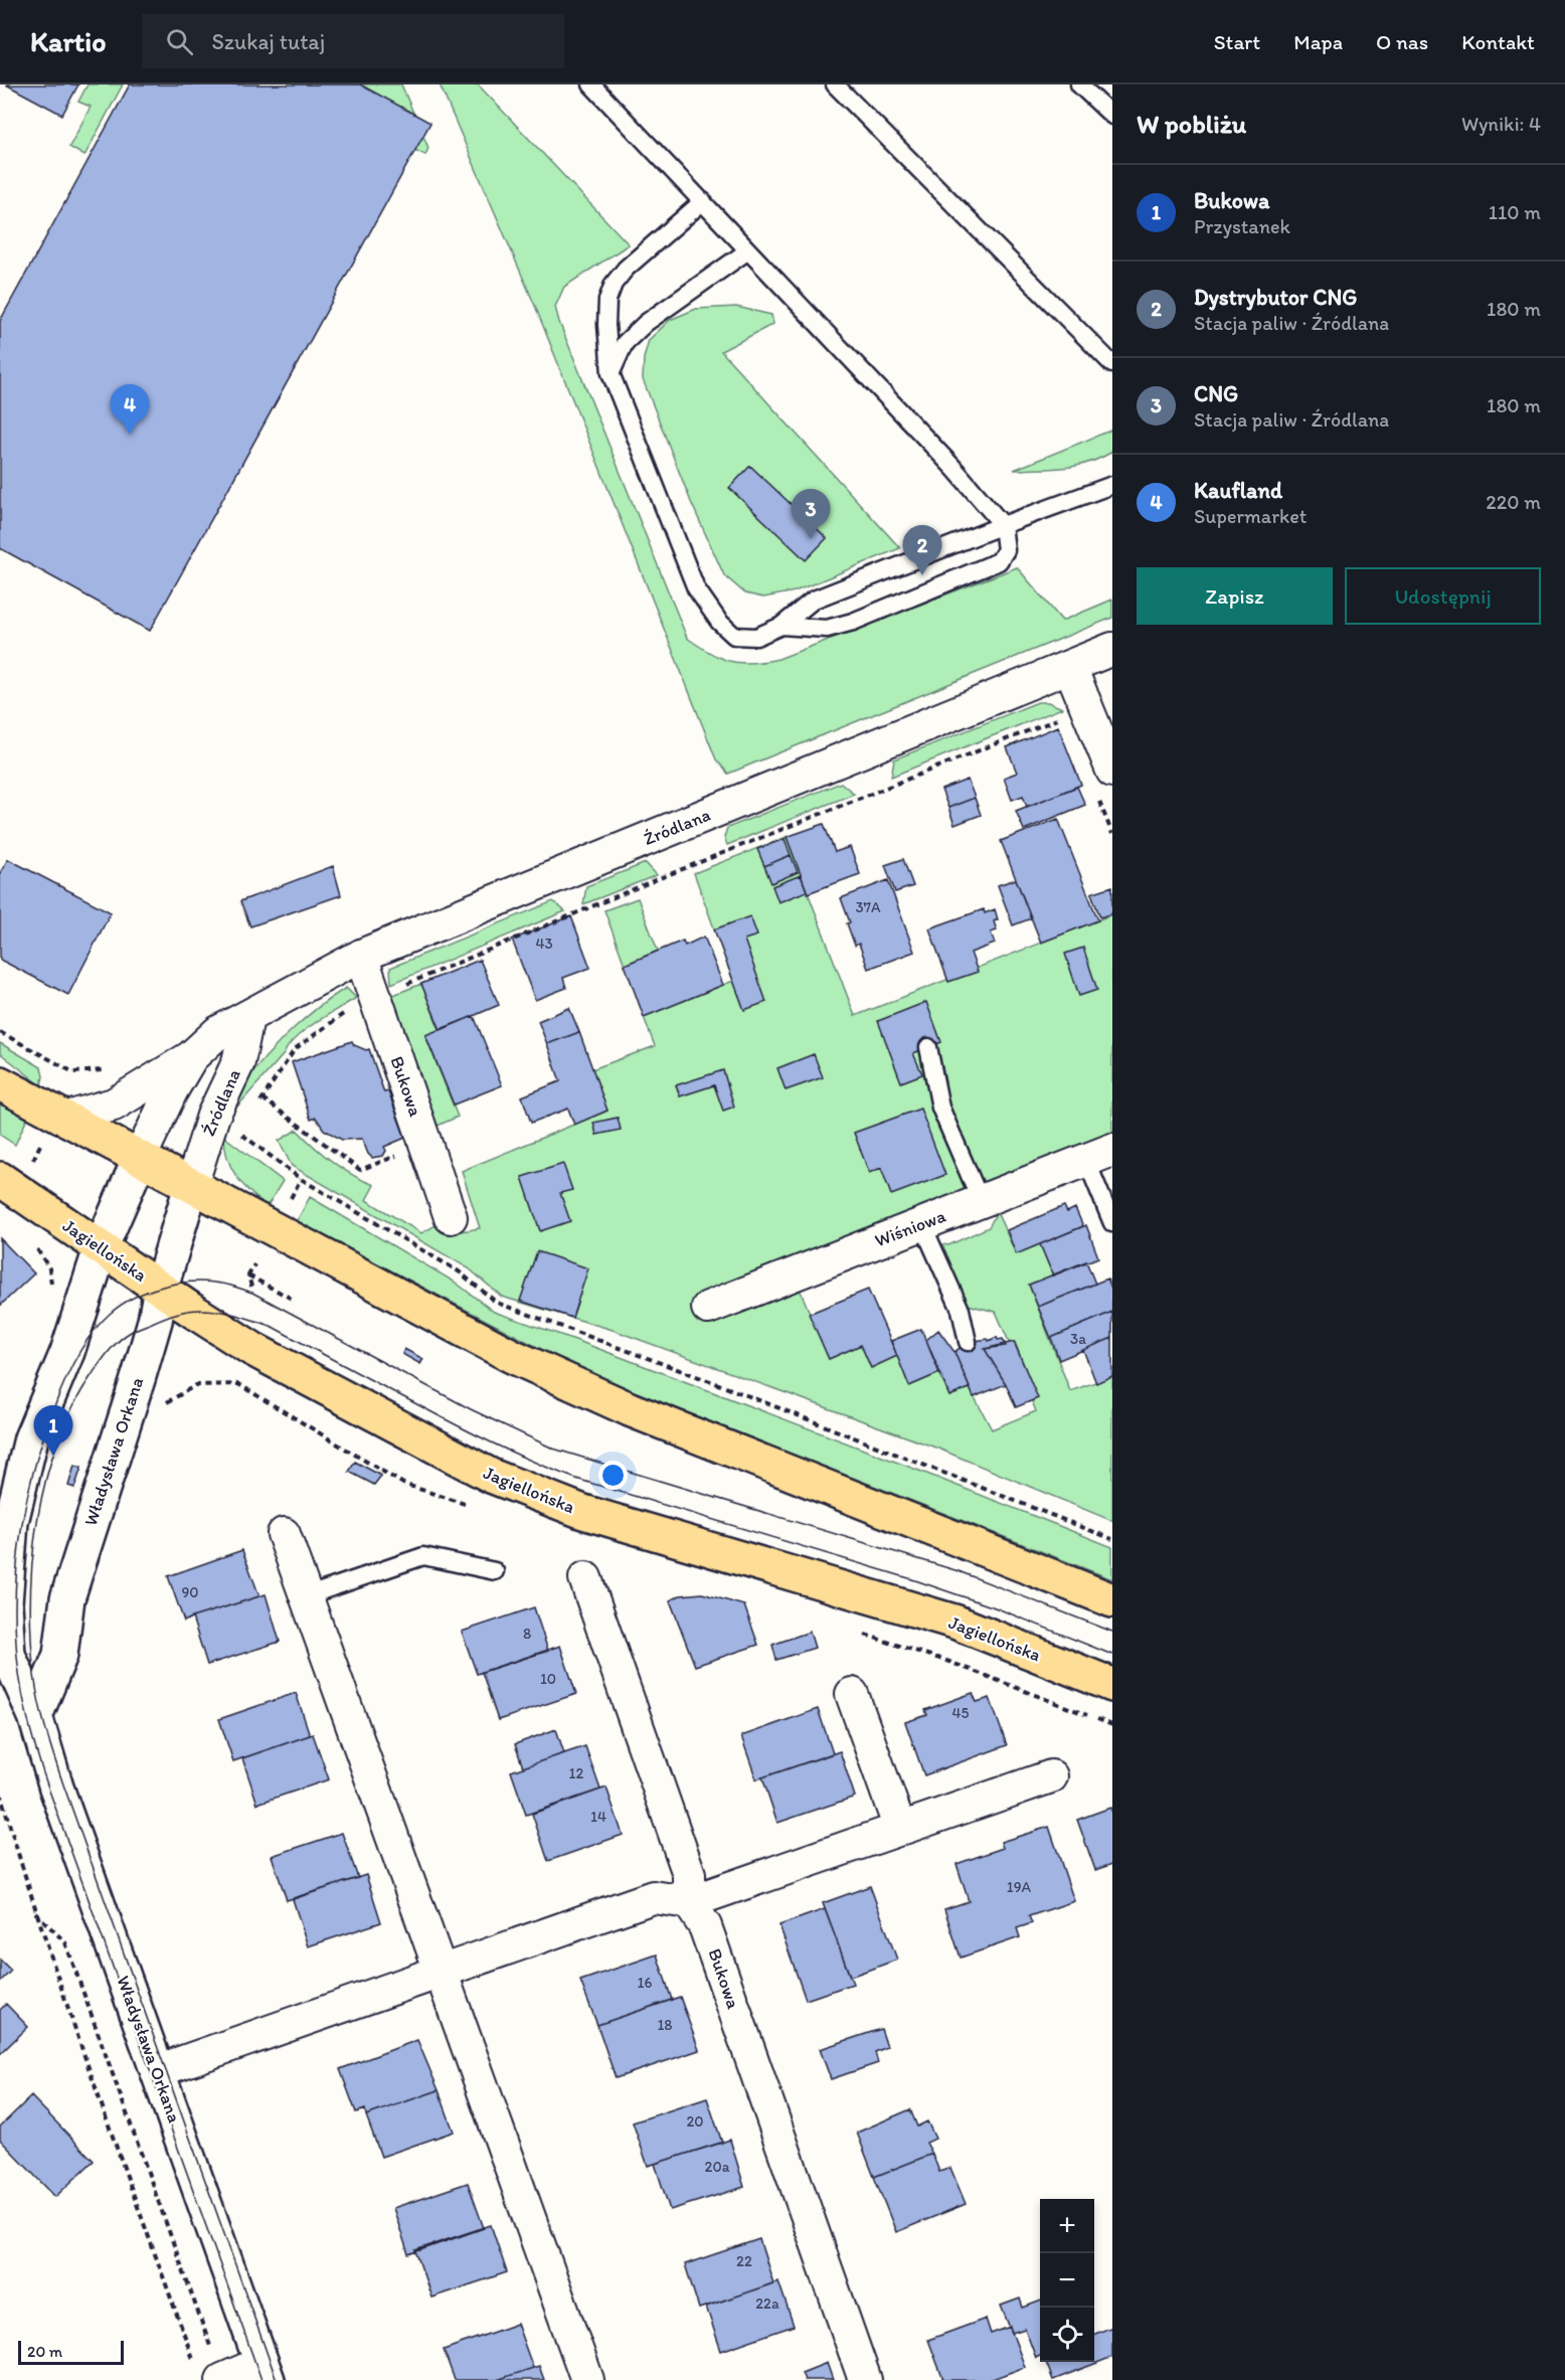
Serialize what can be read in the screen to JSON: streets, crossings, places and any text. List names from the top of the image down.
{
  "streets": {
    "main road": ["Jagiellońska"],
    "street": [
      "Źródlana",
      "Bukowa",
      "Wiśniowa",
      "Władysława Orkana"
    ]
  },
  "crossings": [
    ["Źródlana", "Bukowa"],
    ["Źródlana", "Władysława Orkana"],
    ["Jagiellońska", "Władysława Orkana"]
  ],
  "house_numbers": [
    "37A",
    "43",
    "3a",
    "90",
    "8",
    "10",
    "45",
    "12",
    "14",
    "19A",
    "16",
    "18",
    "20",
    "20a",
    "22",
    "22a"
  ],
  "scale_bar": "20 m",
  "page": {
    "header": "Kartio",
    "search": "Szukaj tutaj",
    "nav": [
      "Start",
      "Mapa",
      "O nas",
      "Kontakt"
    ],
    "heading": ["W pobliżu", "Wyniki: 4"],
    "list": [
      {
        "mark": "1",
        "name": "Bukowa",
        "note": "Przystanek",
        "value": "110 m"
      },
      {
        "mark": "2",
        "name": "Dystrybutor CNG",
        "note": "Stacja paliw · Źródlana",
        "value": "180 m"
      },
      {
        "mark": "3",
        "name": "CNG",
        "note": "Stacja paliw · Źródlana",
        "value": "180 m"
      },
      {
        "mark": "4",
        "name": "Kaufland",
        "note": "Supermarket",
        "value": "220 m"
      }
    ],
    "pins": [
      "4",
      "3",
      "2",
      "1"
    ],
    "buttons": ["Zapisz", "Udostępnij"],
    "map_buttons": ["+", "−"],
    "scale": "20 m"
  }
}
